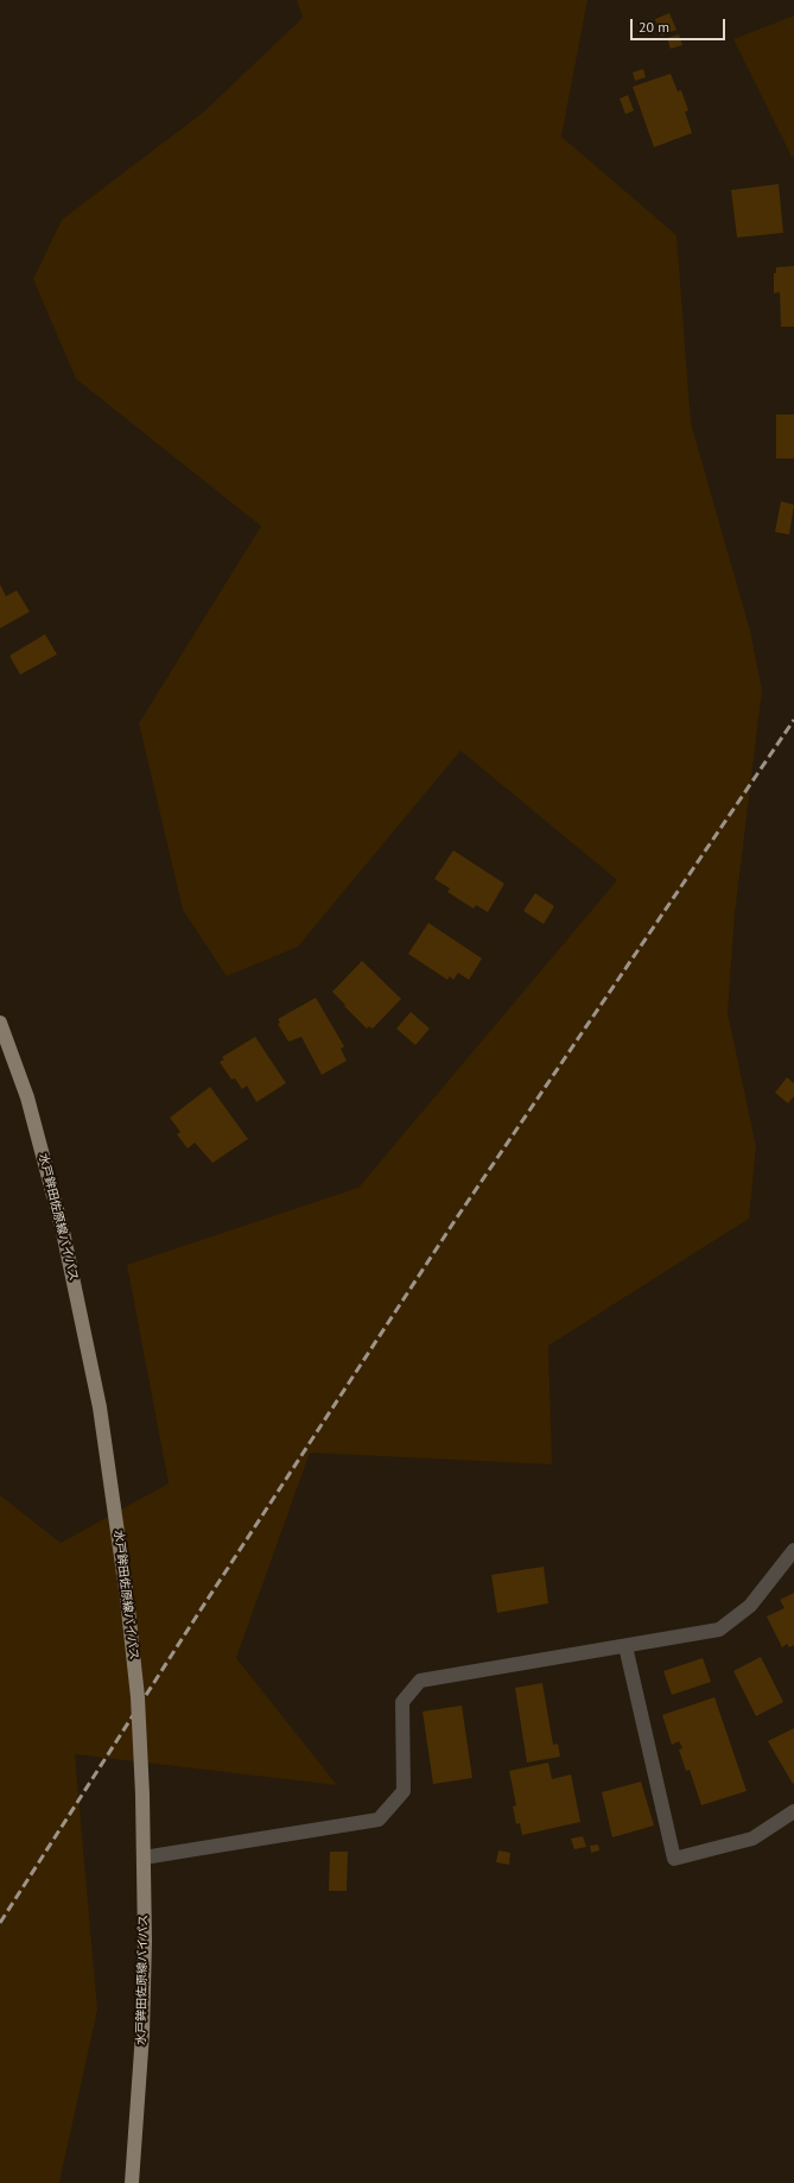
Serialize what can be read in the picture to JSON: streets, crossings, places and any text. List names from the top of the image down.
{
  "streets": {
    "main road": ["水戸鉾田佐原線バイパス"]
  },
  "scale_bar": "20 m"
}
